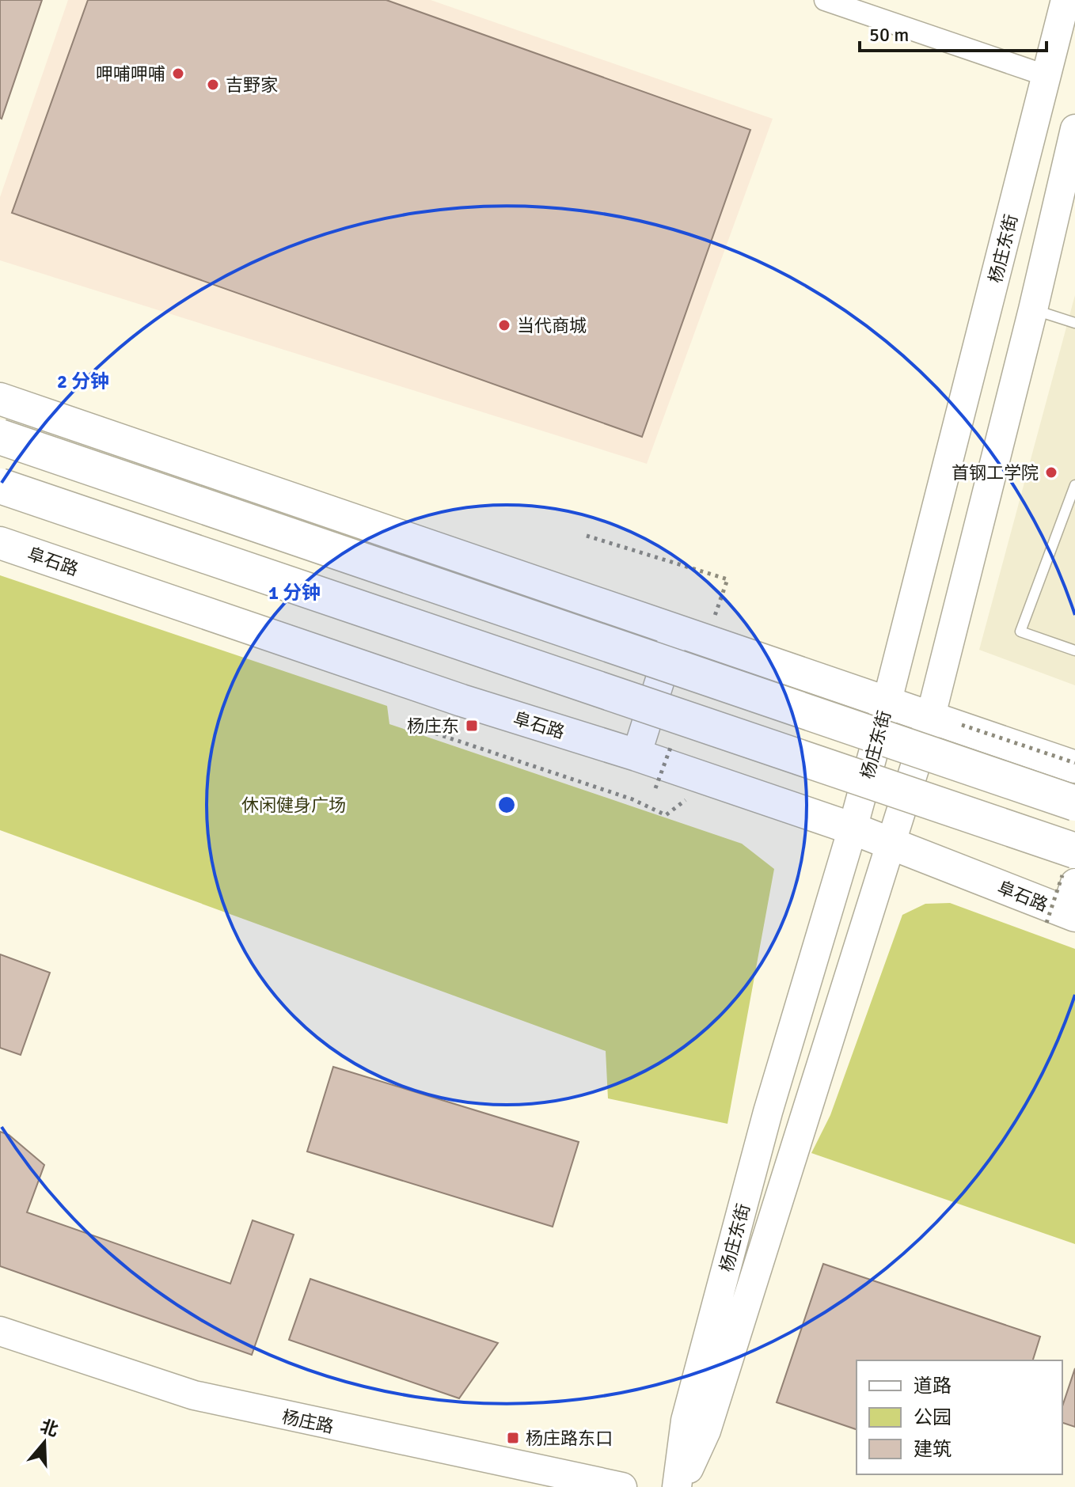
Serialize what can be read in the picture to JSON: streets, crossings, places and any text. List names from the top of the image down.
{
  "streets": {
    "main road": ["阜石路"],
    "street": ["杨庄东街", "杨庄路"]
  },
  "crossings": [
    ["杨庄东街", "阜石路"]
  ],
  "parks": ["休闲健身广场"],
  "places": {
    "other": [
      "呷哺呷哺",
      "吉野家",
      "当代商城",
      "首钢工学院"
    ],
    "transit": ["杨庄东", "杨庄路东口"]
  },
  "legend": ["道路", "公园", "建筑"],
  "scale_bar": "50 m",
  "north": "top",
  "rings": ["2 分钟", "1 分钟"]
}
